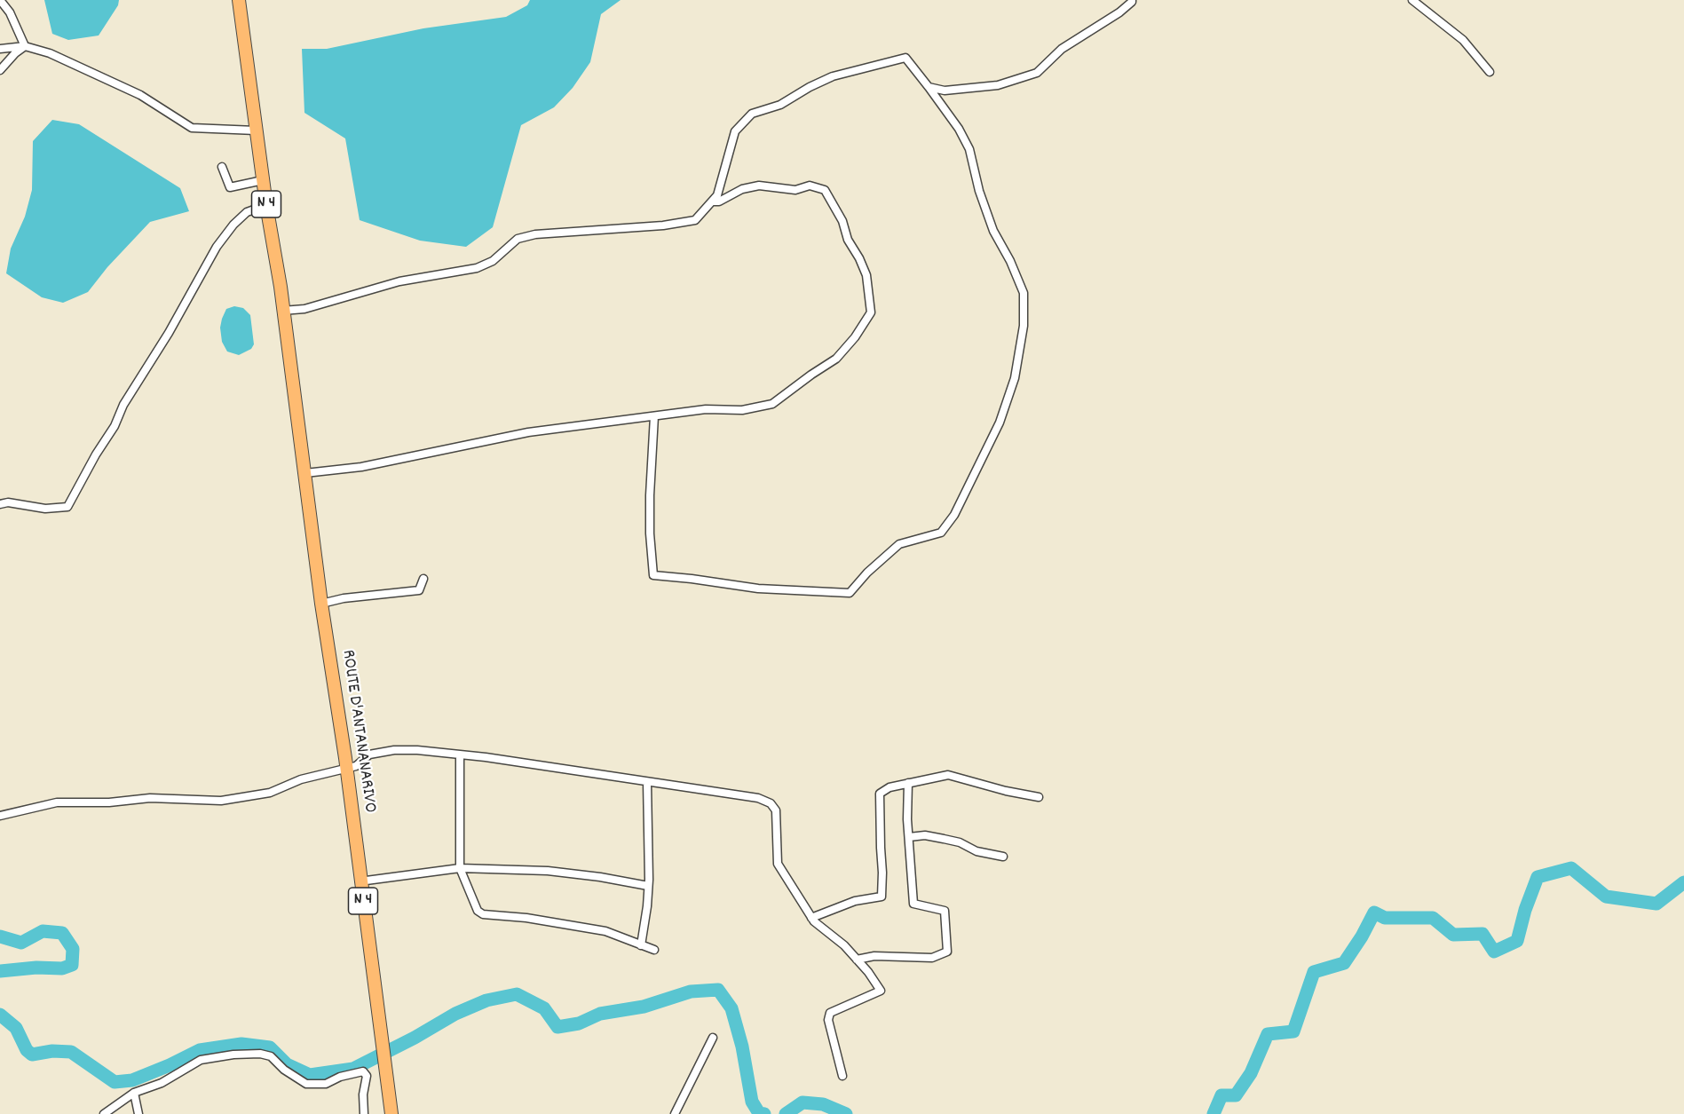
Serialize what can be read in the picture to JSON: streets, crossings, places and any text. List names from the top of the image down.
{
  "streets": {
    "main road": ["N 4", "ROUTE D'ANTANANARIVO"]
  },
  "crossings": [
    ["N 4", "ROUTE D'ANTANANARIVO"]
  ]
}
